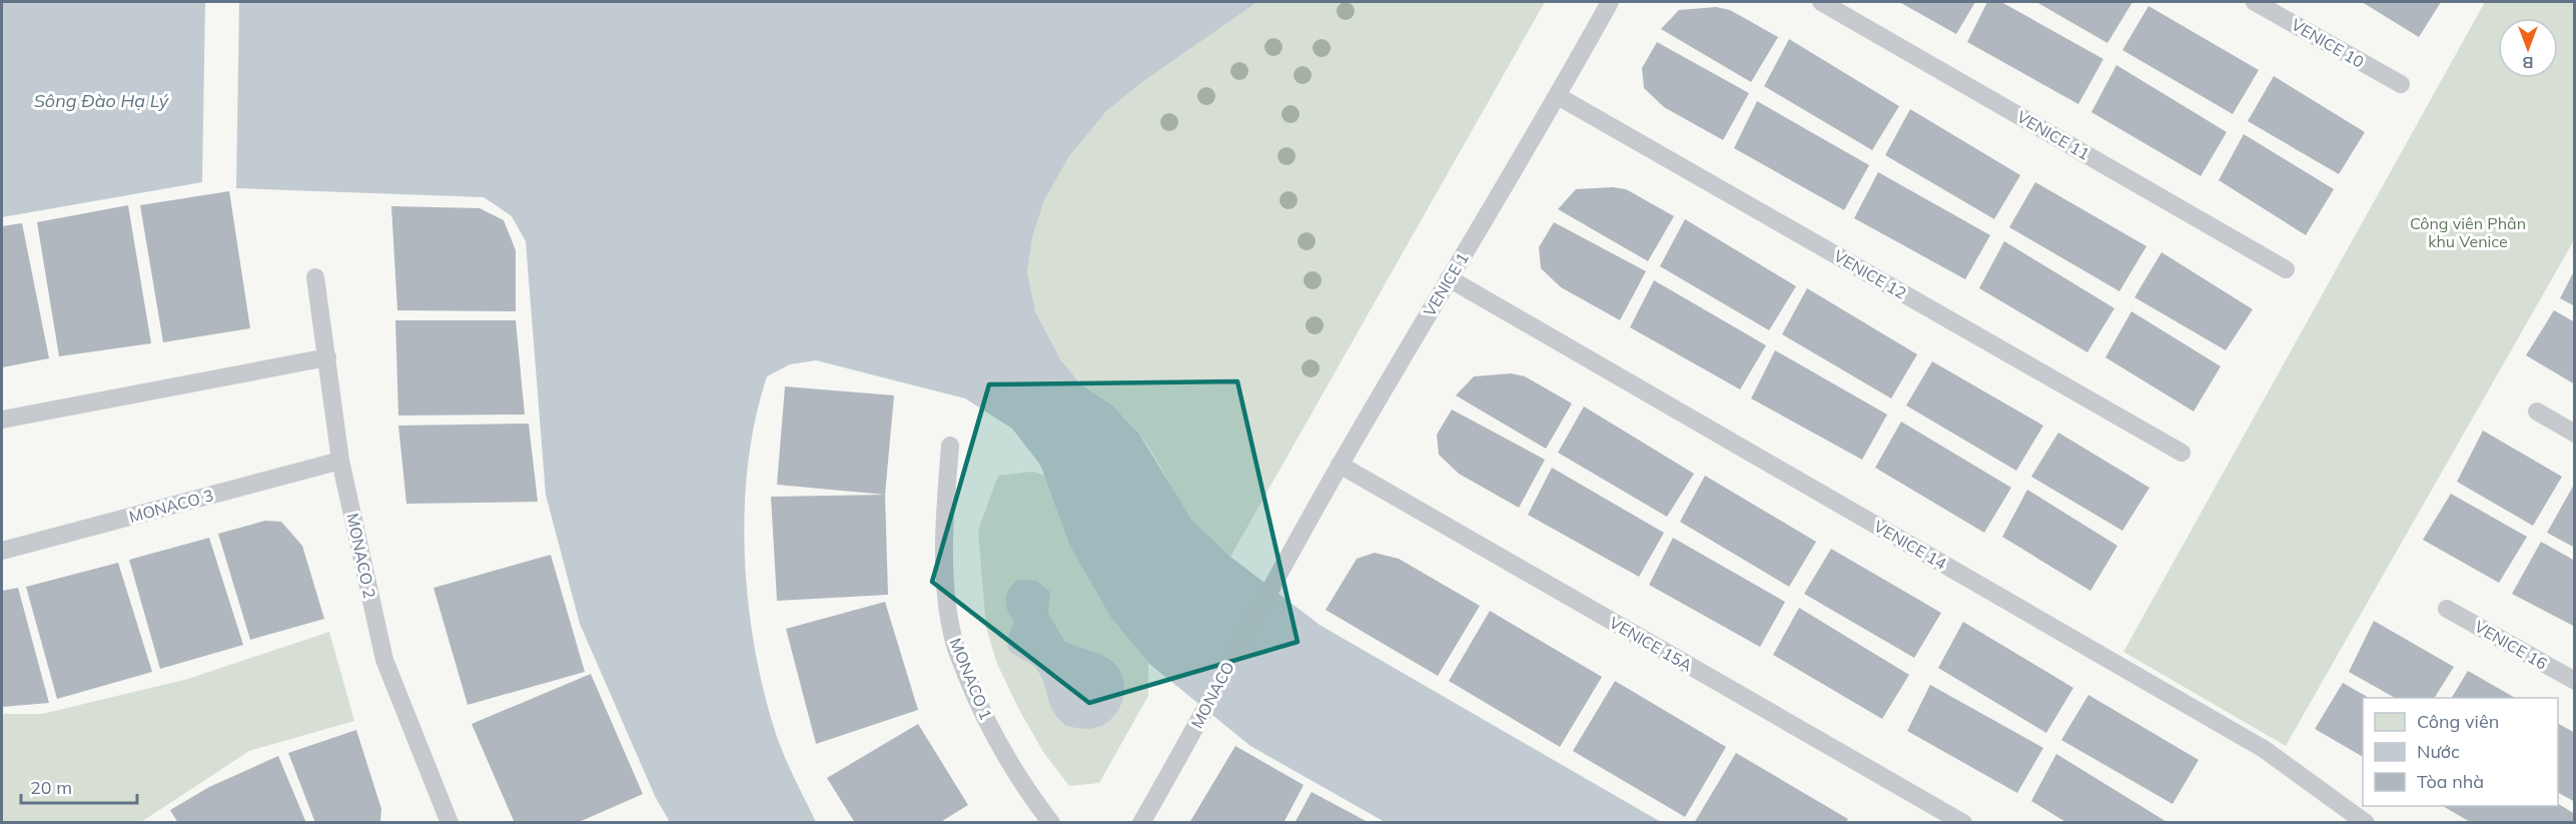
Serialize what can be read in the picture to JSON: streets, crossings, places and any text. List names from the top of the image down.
{
  "streets": {
    "lane": [
      "VENICE 10",
      "VENICE 11",
      "VENICE 12",
      "VENICE 1",
      "MONACO 3",
      "VENICE 14",
      "MONACO 2",
      "VENICE 15A",
      "VENICE 16",
      "MONACO 1",
      "MONACO"
    ]
  },
  "crossings": [
    ["VENICE 12", "VENICE 1"],
    ["VENICE 1", "VENICE 14"],
    ["VENICE 1", "VENICE 15A"],
    ["VENICE 1", "MONACO"],
    ["MONACO 3", "MONACO 2"]
  ],
  "water": ["Sông Đào Hạ Lý"],
  "parks": ["Công viên Phân khu Venice"],
  "legend": ["Công viên", "Nước", "Tòa nhà"],
  "scale_bar": "20 m",
  "north": "bottom"
}
